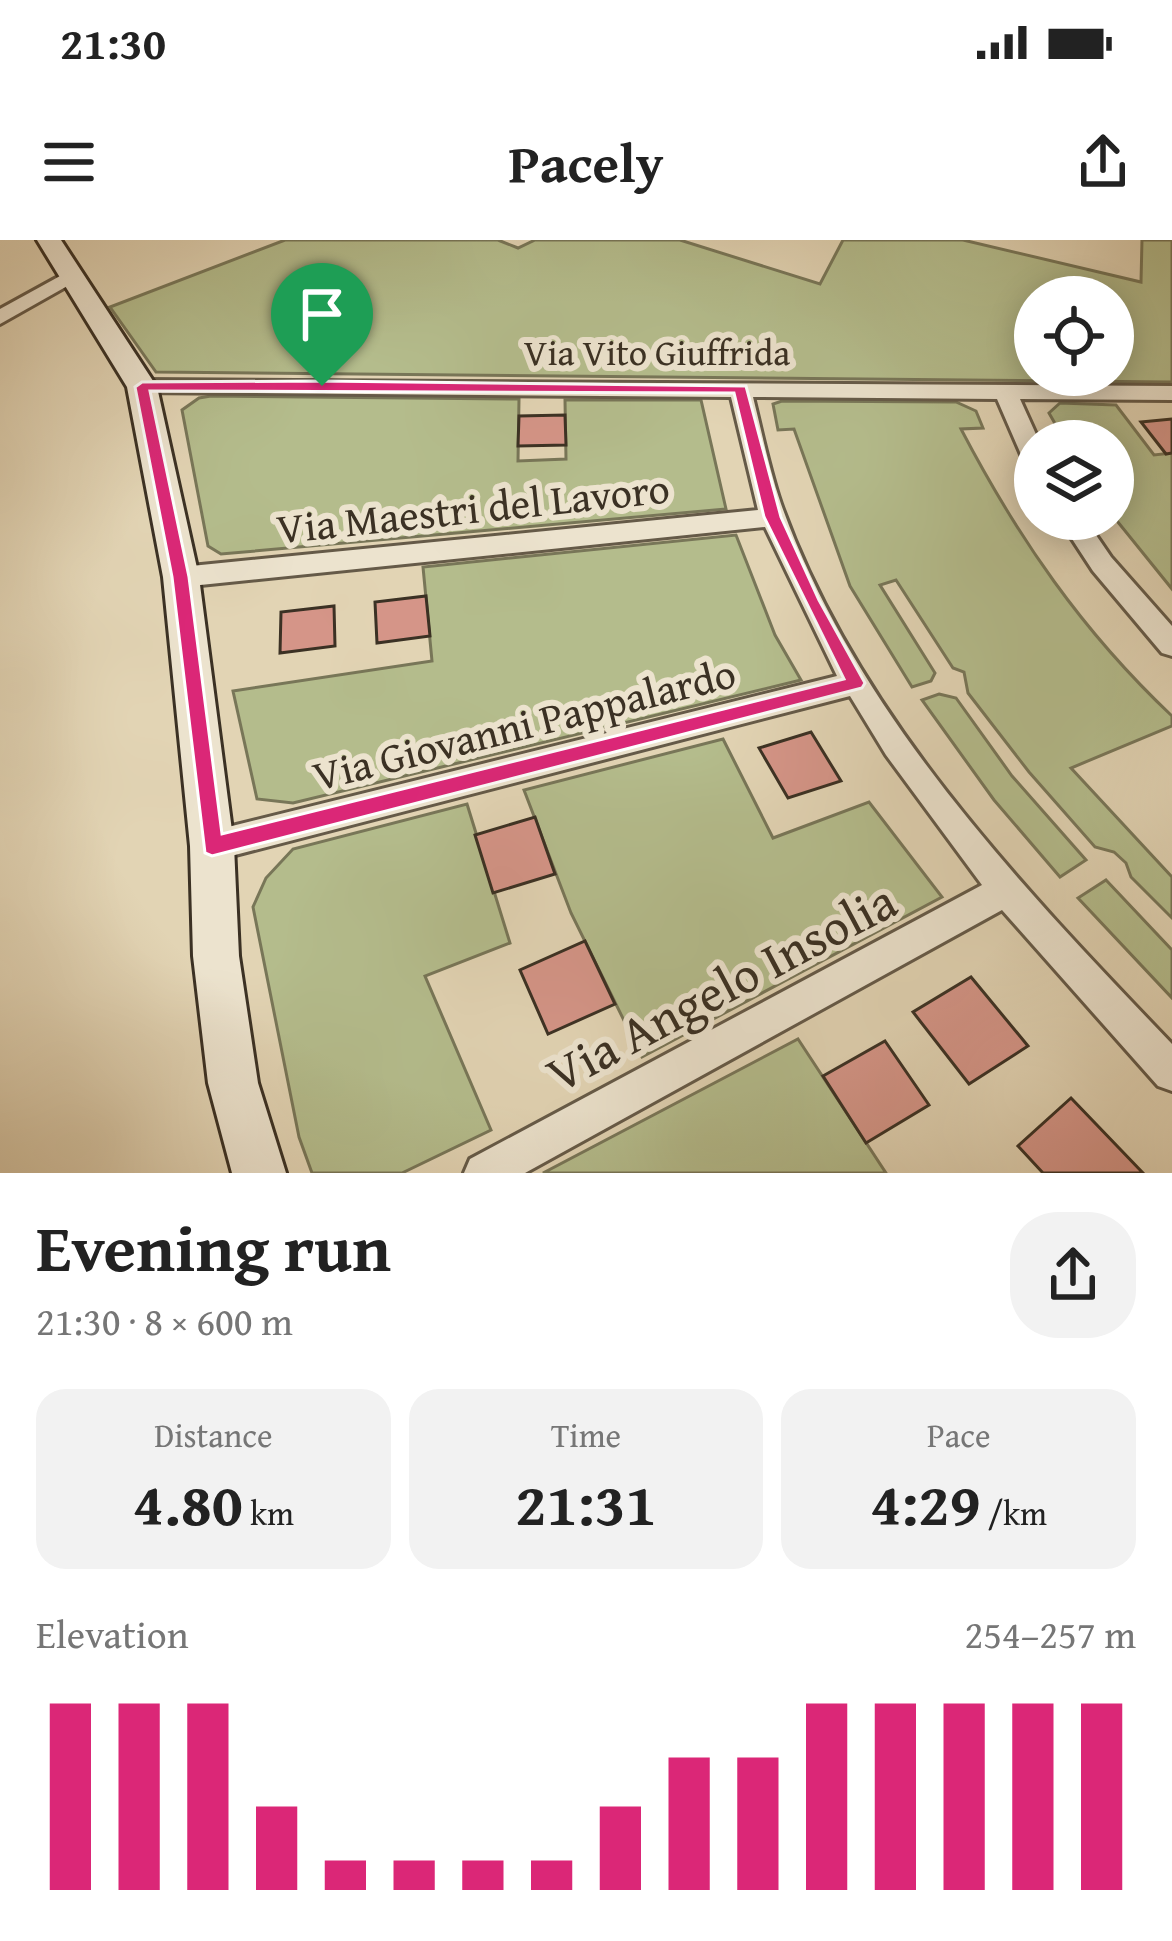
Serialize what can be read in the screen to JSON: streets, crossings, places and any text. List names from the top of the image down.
{
  "streets": {
    "street": [
      "Via Vito Giuffrida",
      "Via Maestri del Lavoro",
      "Via Giovanni Pappalardo",
      "Via Angelo Insolia"
    ]
  },
  "page": {
    "status": "21:30",
    "header": "Pacely",
    "heading": ["Evening run", "21:30 · 8 × 600 m"],
    "stats": [
      ["Distance", "4.80 km"],
      ["Time", "21:31"],
      ["Pace", "4:29 /km"]
    ],
    "chart": ["Elevation", "254–257 m"]
  }
}
